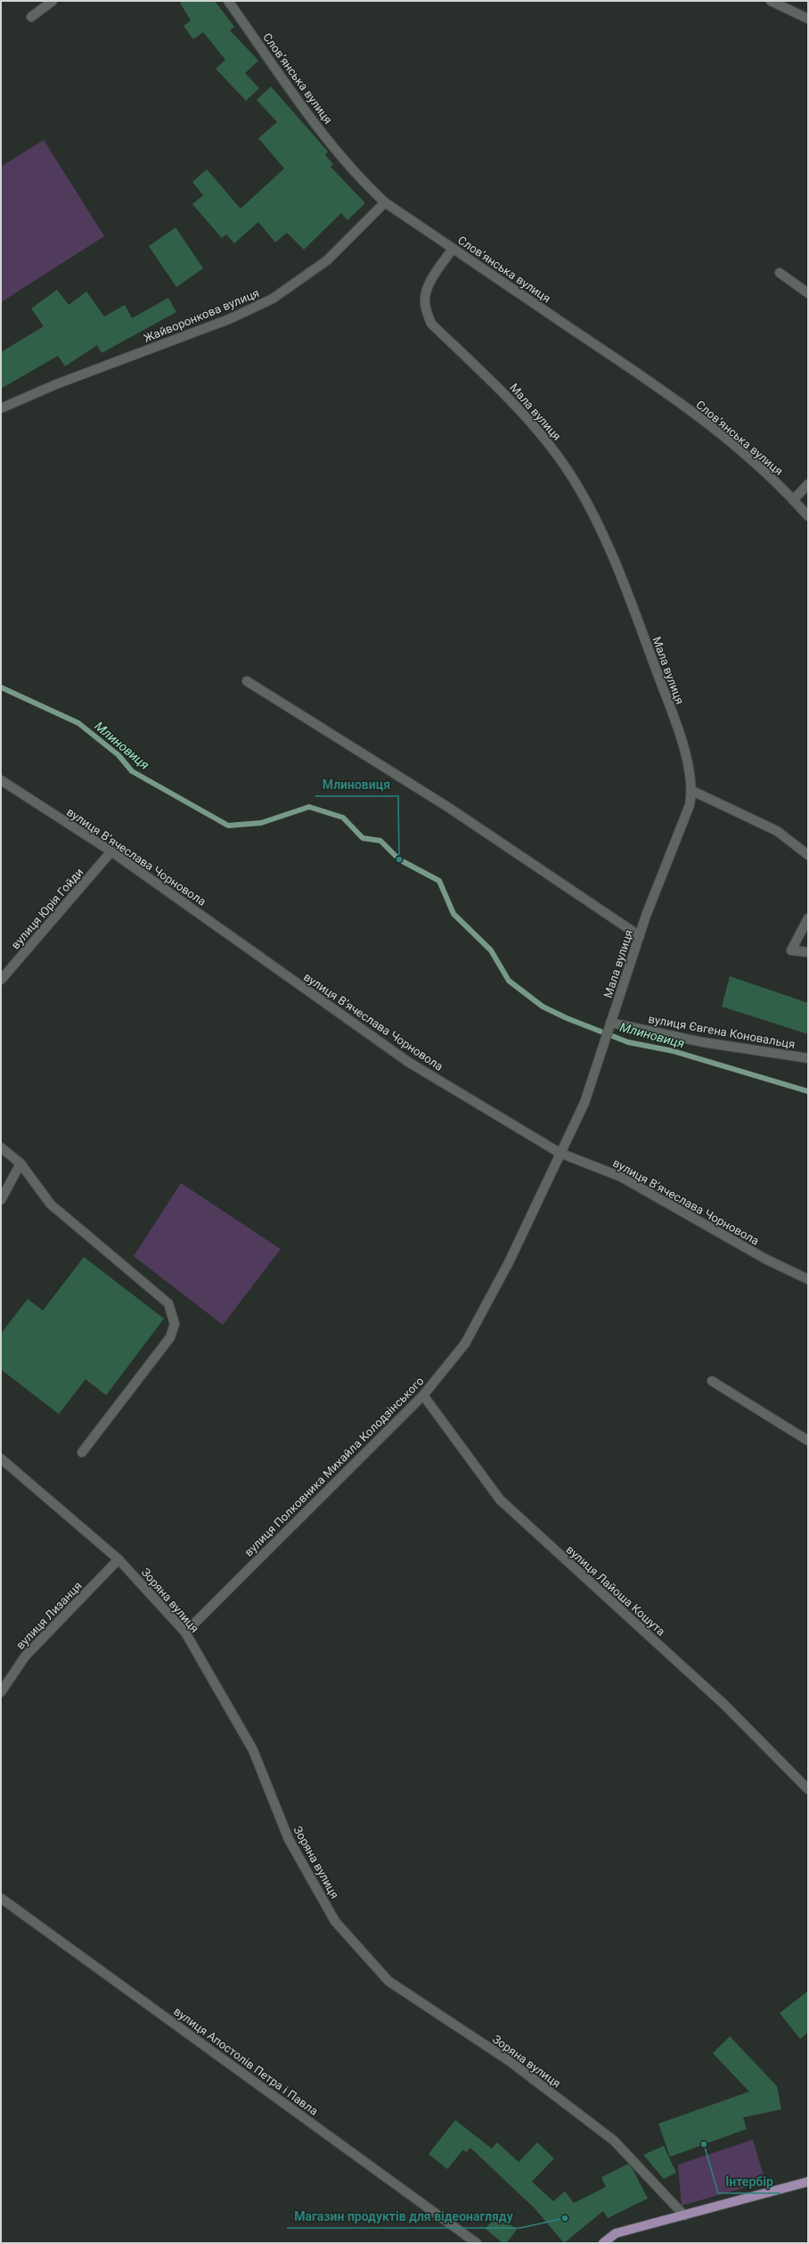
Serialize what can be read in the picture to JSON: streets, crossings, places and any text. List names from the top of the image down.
{
  "streets": {
    "street": [
      "Словʼянська вулиця",
      "Жайворонкова вулиця",
      "Мала вулиця",
      "вулиця Вʼячеслава Чорновола",
      "вулиця Юрія Гойди",
      "вулиця Євгена Коновальця",
      "вулиця Полковника Михайла Колодзінського",
      "вулиця Лайоша Кошута",
      "Зоряна вулиця",
      "вулиця Лизанця",
      "вулиця Апостолів Петра і Павла"
    ]
  },
  "crossings": [
    ["Словʼянська вулиця", "Жайворонкова вулиця"],
    ["Словʼянська вулиця", "Мала вулиця"],
    ["Мала вулиця", "вулиця Вʼячеслава Чорновола"],
    ["Мала вулиця", "вулиця Євгена Коновальця"],
    ["Мала вулиця", "вулиця Полковника Михайла Колодзінського"],
    ["вулиця Вʼячеслава Чорновола", "вулиця Юрія Гойди"],
    ["вулиця Вʼячеслава Чорновола", "вулиця Полковника Михайла Колодзінського"],
    ["вулиця Полковника Михайла Колодзінського", "вулиця Лайоша Кошута"],
    ["вулиця Полковника Михайла Колодзінського", "Зоряна вулиця"],
    ["Зоряна вулиця", "вулиця Лизанця"]
  ],
  "water": ["Млиновиця"],
  "places": ["Млиновиця", "Інтербір", "Магазин продуктів для відеонагляду"]
}
